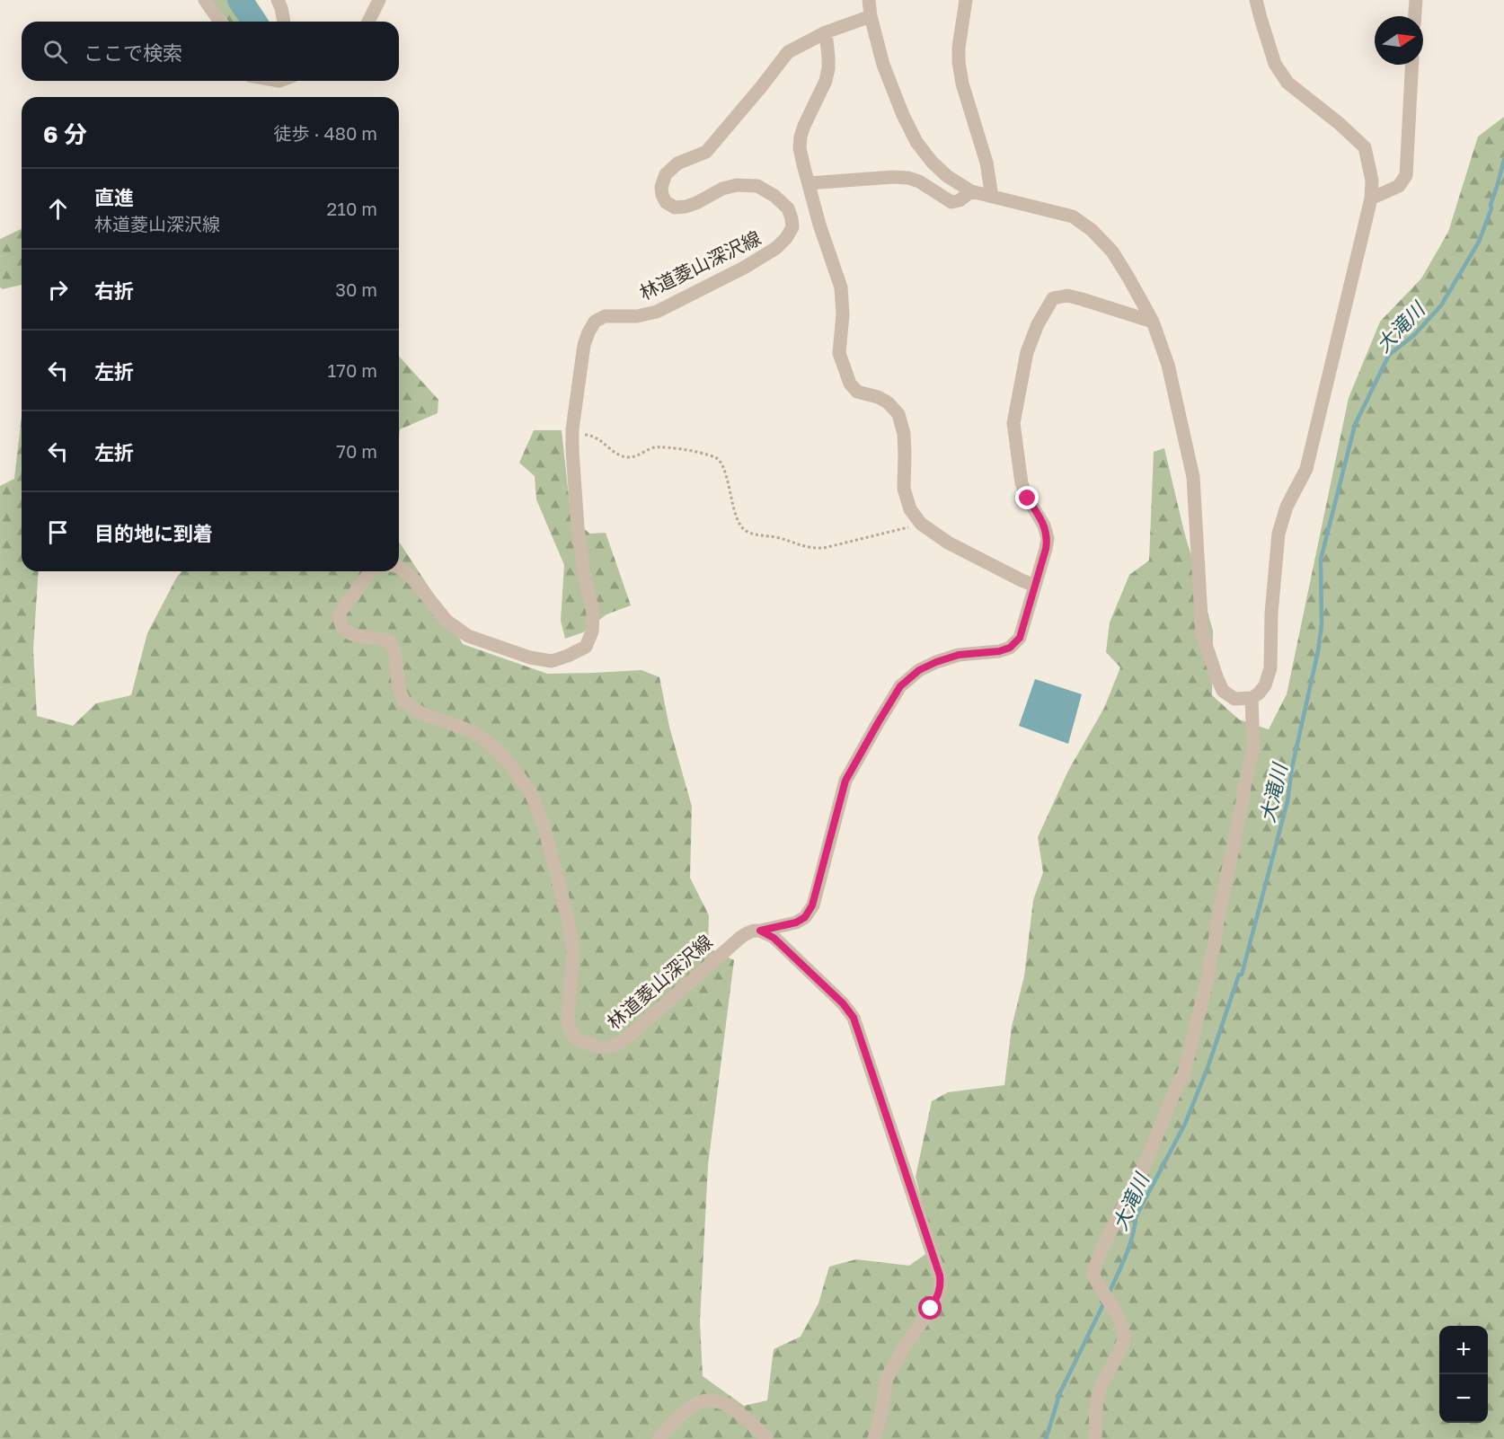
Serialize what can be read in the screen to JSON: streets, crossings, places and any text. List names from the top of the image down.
{
  "streets": {
    "street": ["林道菱山深沢線"]
  },
  "water": ["大滝川"],
  "north": "right",
  "page": {
    "search": "ここで検索",
    "heading": ["6 分", "徒歩 · 480 m"],
    "list": [
      ["直進", "林道菱山深沢線", "210 m"],
      ["右折", "30 m"],
      ["左折", "170 m"],
      ["左折", "70 m"],
      "目的地に到着"
    ],
    "map_buttons": ["+", "−"]
  }
}
